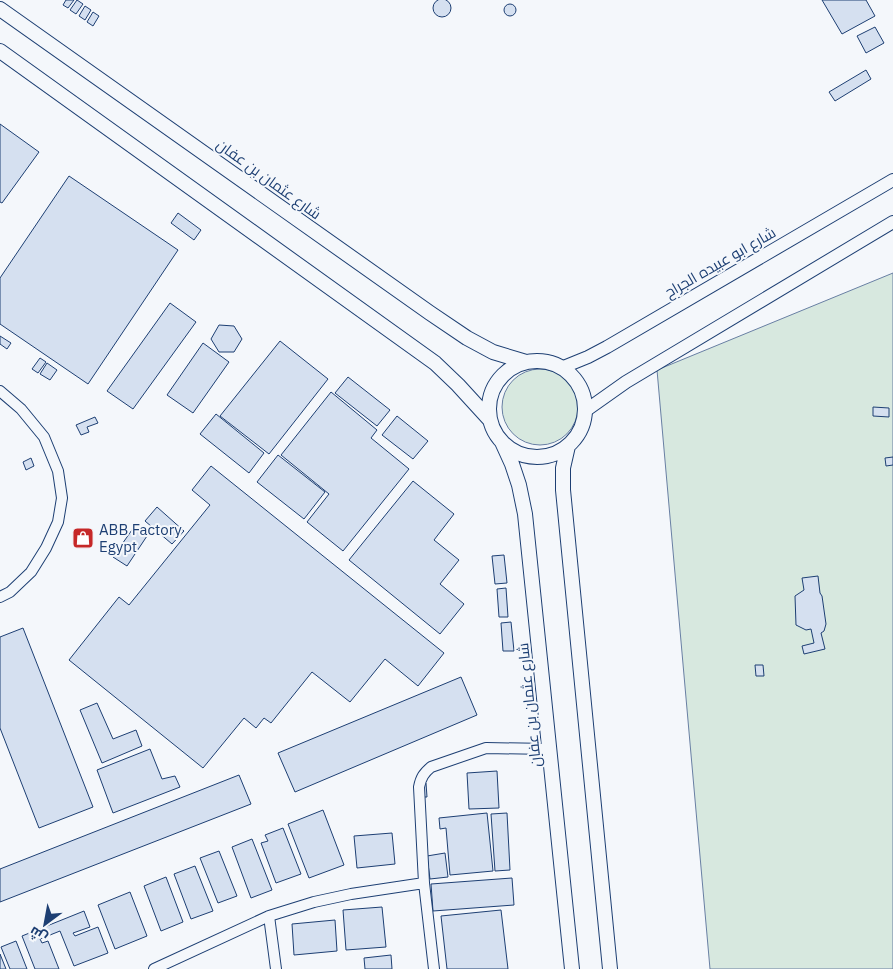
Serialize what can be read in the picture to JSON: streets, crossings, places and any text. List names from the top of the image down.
{
  "streets": {
    "main road": ["شارع عثمان بن عفان"],
    "street": ["شارع ابو عبيده الجراح"]
  },
  "crossings": [
    ["شارع عثمان بن عفان", "شارع ابو عبيده الجراح"]
  ],
  "places": {
    "shop": ["ABB Factory Egypt"]
  },
  "north": "bottom left"
}
